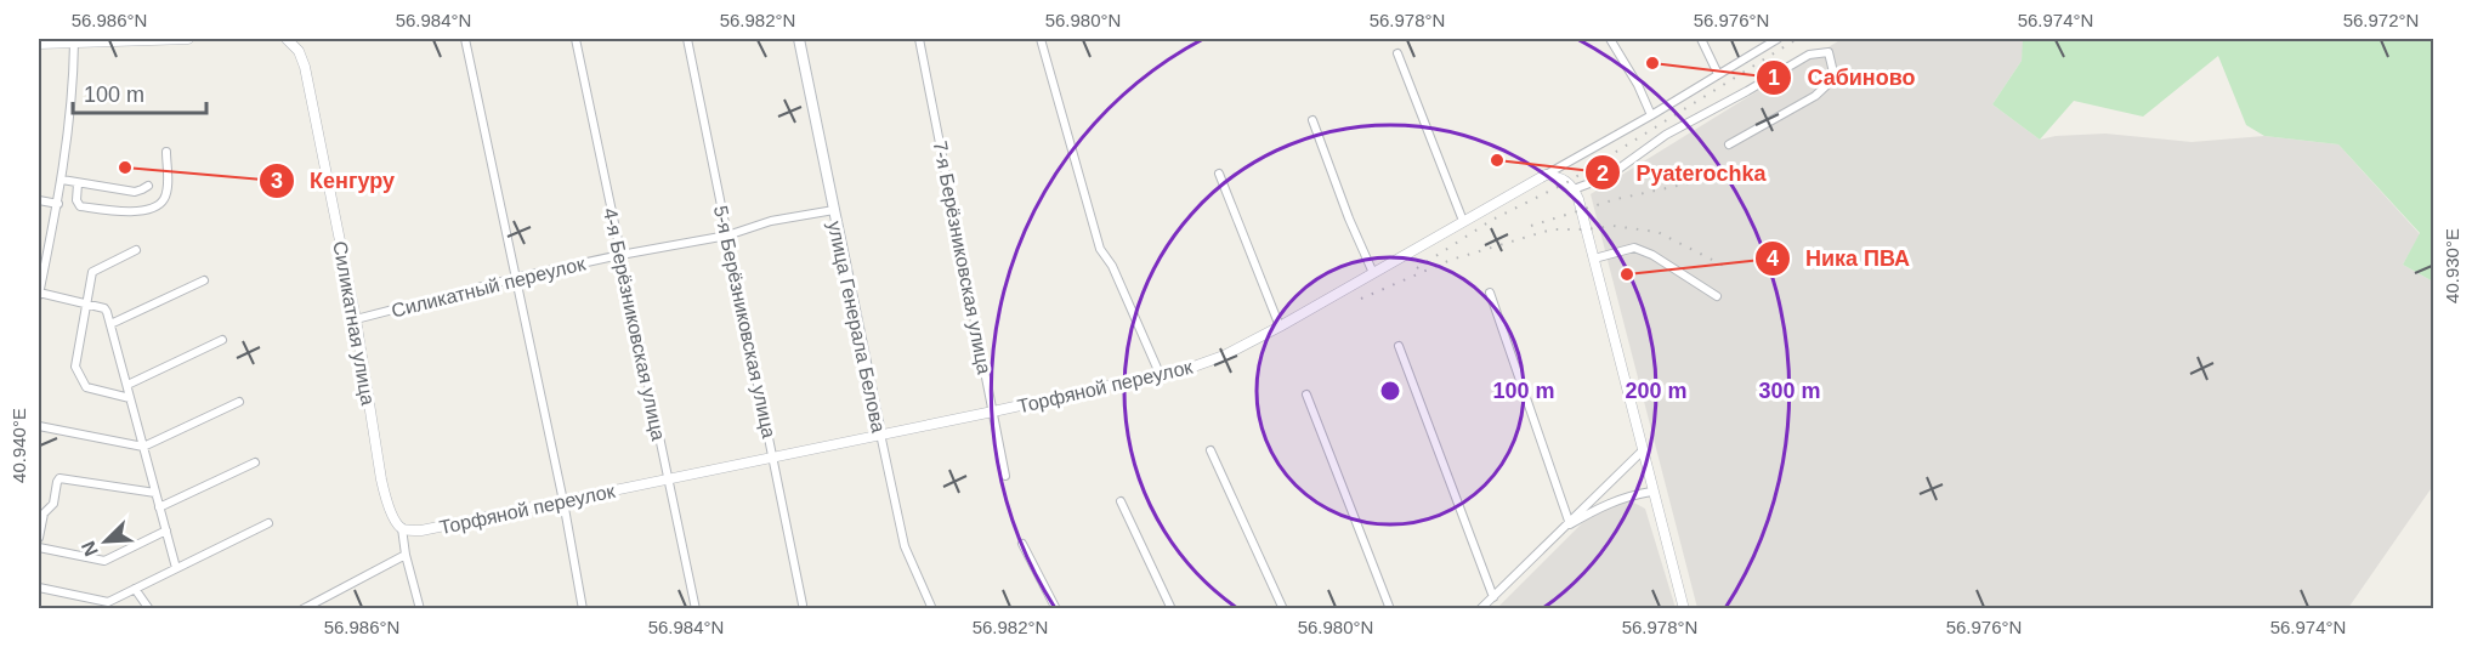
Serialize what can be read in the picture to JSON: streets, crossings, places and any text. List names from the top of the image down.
{
  "streets": {
    "main road": ["улица Генерала Белова"],
    "street": [
      "7-я Берёзниковская улица",
      "Силикатный переулок",
      "5-я Берёзниковская улица",
      "Силикатная улица",
      "4-я Берёзниковская улица",
      "Торфяной переулок"
    ]
  },
  "crossings": [
    ["7-я Берёзниковская улица", "Торфяной переулок"],
    ["Силикатный переулок", "5-я Берёзниковская улица"],
    ["Силикатный переулок", "Силикатная улица"],
    ["Силикатный переулок", "4-я Берёзниковская улица"],
    ["Силикатный переулок", "улица Генерала Белова"],
    ["5-я Берёзниковская улица", "Торфяной переулок"],
    ["Силикатная улица", "Торфяной переулок"],
    ["4-я Берёзниковская улица", "Торфяной переулок"],
    ["улица Генерала Белова", "Торфяной переулок"]
  ],
  "places": [
    "Сабиново",
    "Pyaterochka",
    "Кенгуру",
    "Ника ПВА"
  ],
  "scale_bar": "100 m",
  "north": "bottom left",
  "coordinates": [
    "56.986°N",
    "56.984°N",
    "56.982°N",
    "56.980°N",
    "56.978°N",
    "56.976°N",
    "56.974°N",
    "56.972°N",
    "40.930°E",
    "40.940°E"
  ],
  "rings": ["100 m", "200 m", "300 m"]
}
